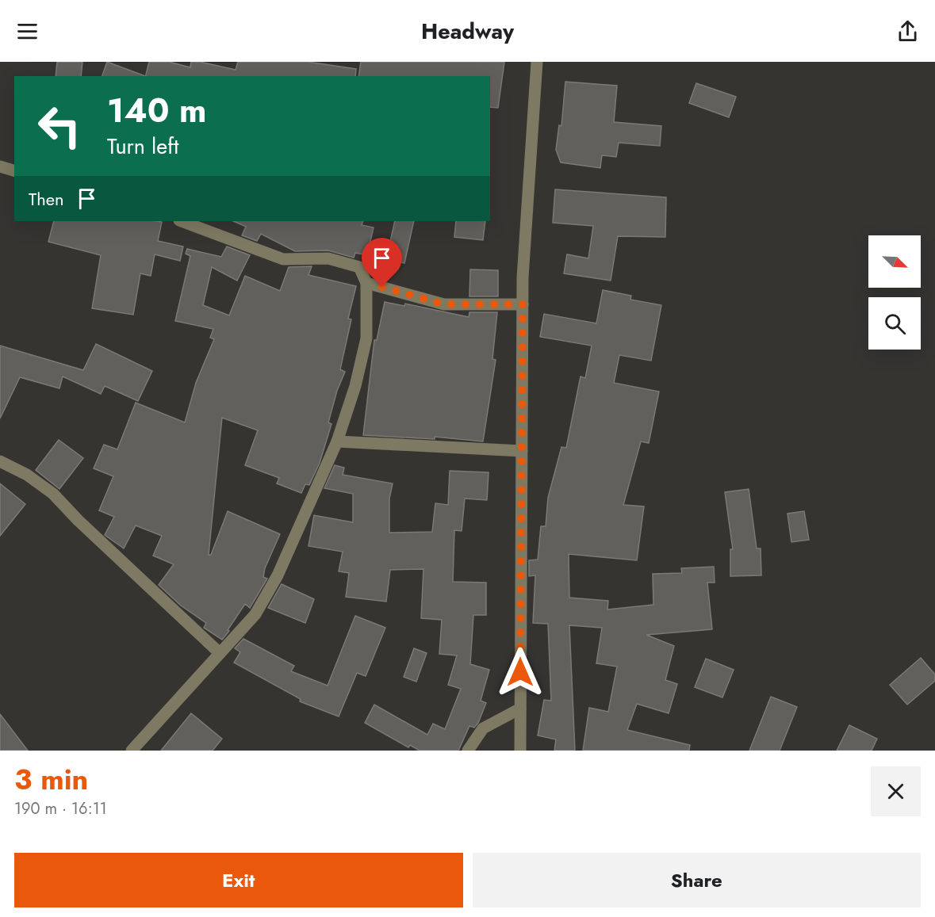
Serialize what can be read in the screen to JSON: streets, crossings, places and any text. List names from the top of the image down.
{
  "north": "bottom right",
  "page": {
    "header": "Headway",
    "turn": ["140 m", "Turn left"],
    "then": "Then",
    "heading": ["3 min", "190 m · 16:11"],
    "buttons": ["Exit", "Share"]
  }
}
